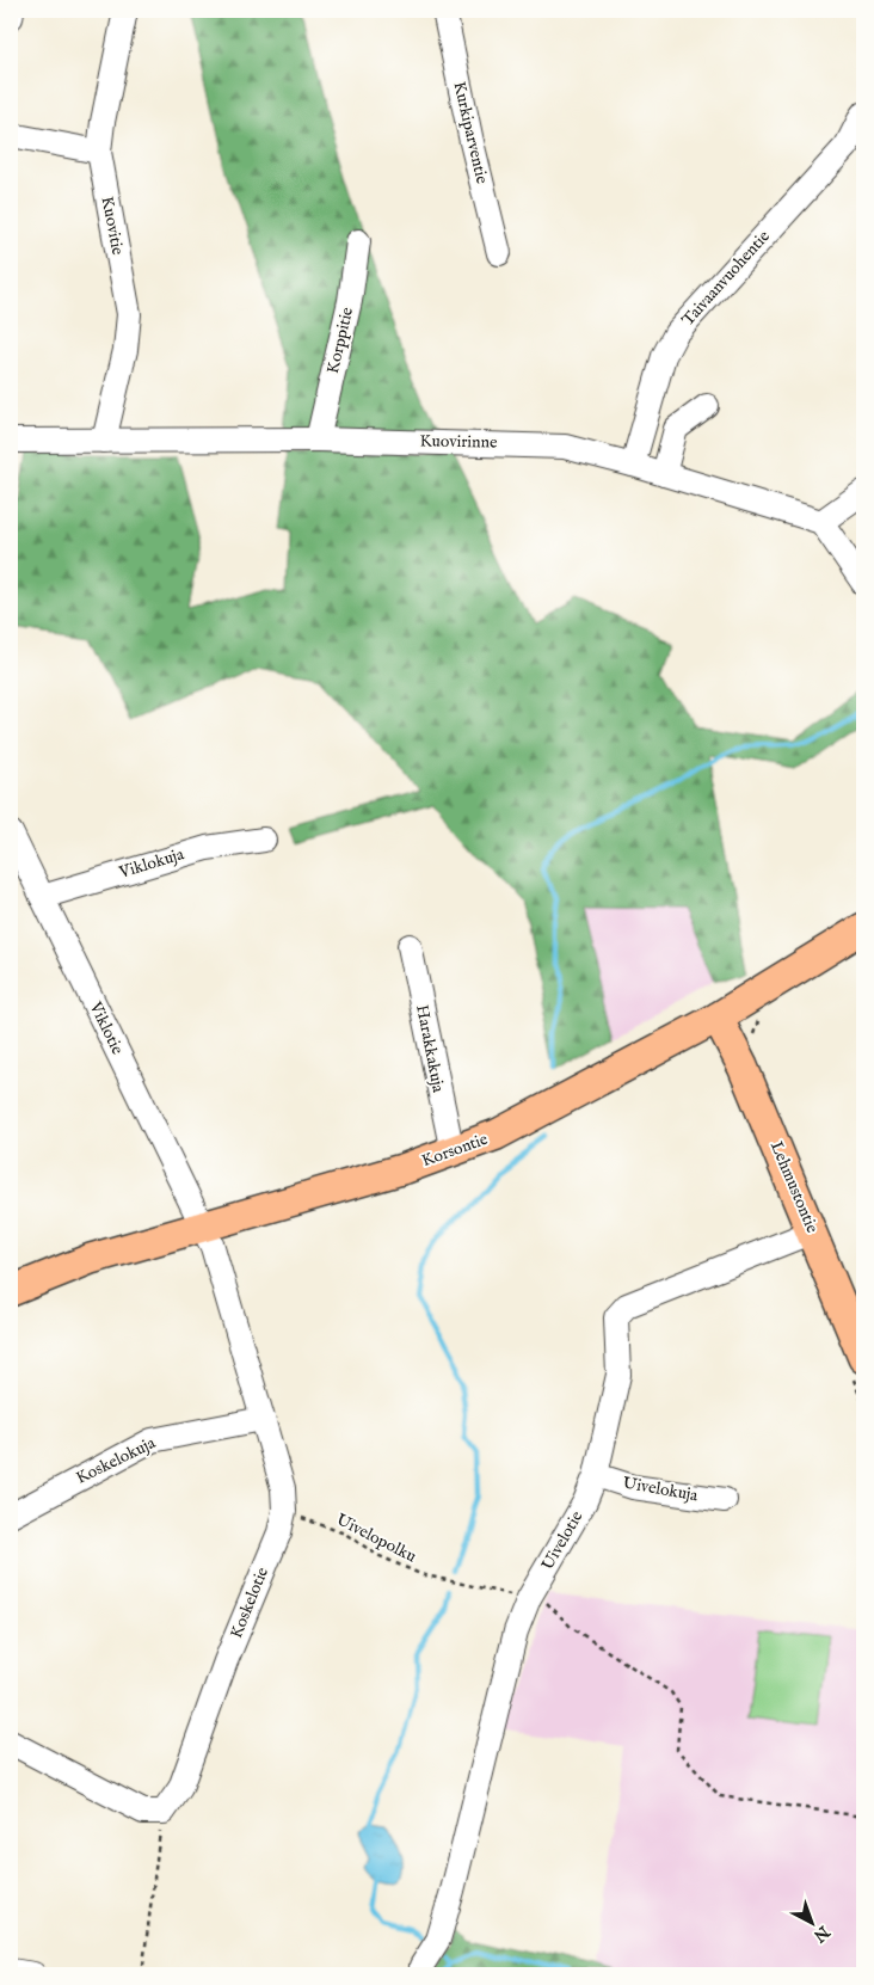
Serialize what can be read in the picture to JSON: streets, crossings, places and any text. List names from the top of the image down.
{
  "streets": {
    "main road": ["Korsontie", "Lehmustontie"],
    "street": [
      "Kurkiparventie",
      "Kuovitie",
      "Taivaanvuohentie",
      "Korppitie",
      "Kuovirinne",
      "Viklokuja",
      "Viklotie",
      "Harakkakuja",
      "Koskelokuja",
      "Uivelokuja",
      "Uivelotie",
      "Koskelotie"
    ],
    "path": ["Uivelopolku"]
  },
  "crossings": [
    ["Kuovitie", "Kuovirinne"],
    ["Taivaanvuohentie", "Kuovirinne"],
    ["Korppitie", "Kuovirinne"],
    ["Viklokuja", "Viklotie"],
    ["Viklotie", "Korsontie"],
    ["Viklotie", "Koskelotie"],
    ["Harakkakuja", "Korsontie"],
    ["Korsontie", "Lehmustontie"],
    ["Korsontie", "Koskelotie"],
    ["Lehmustontie", "Uivelotie"],
    ["Koskelokuja", "Koskelotie"],
    ["Uivelokuja", "Uivelotie"],
    ["Uivelopolku", "Uivelotie"],
    ["Uivelopolku", "Koskelotie"]
  ],
  "north": "bottom right"
}
